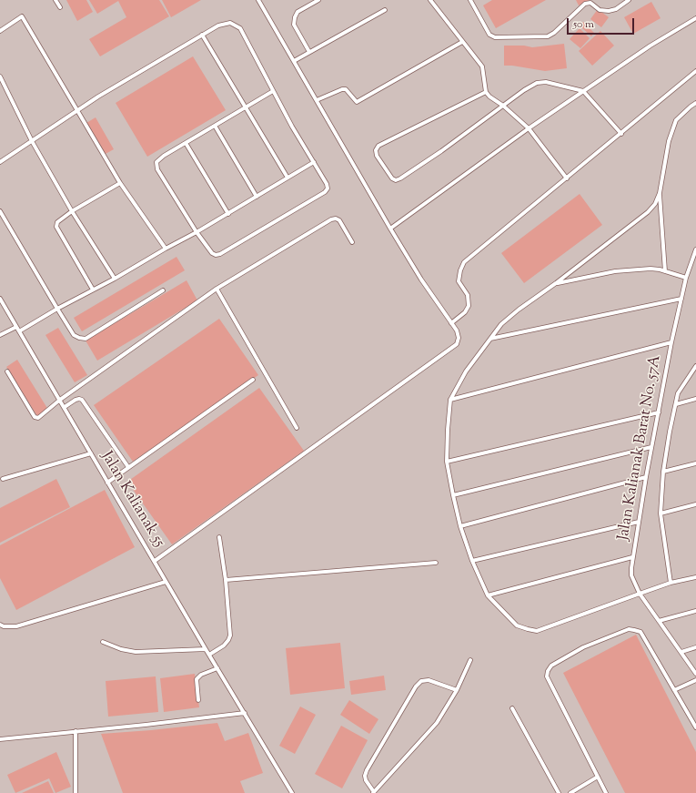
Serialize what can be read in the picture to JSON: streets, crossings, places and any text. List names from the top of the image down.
{
  "streets": {
    "lane": ["Jalan Kalianak Barat No. 57A", "Jalan Kalianak 55"]
  },
  "scale_bar": "50 m"
}
